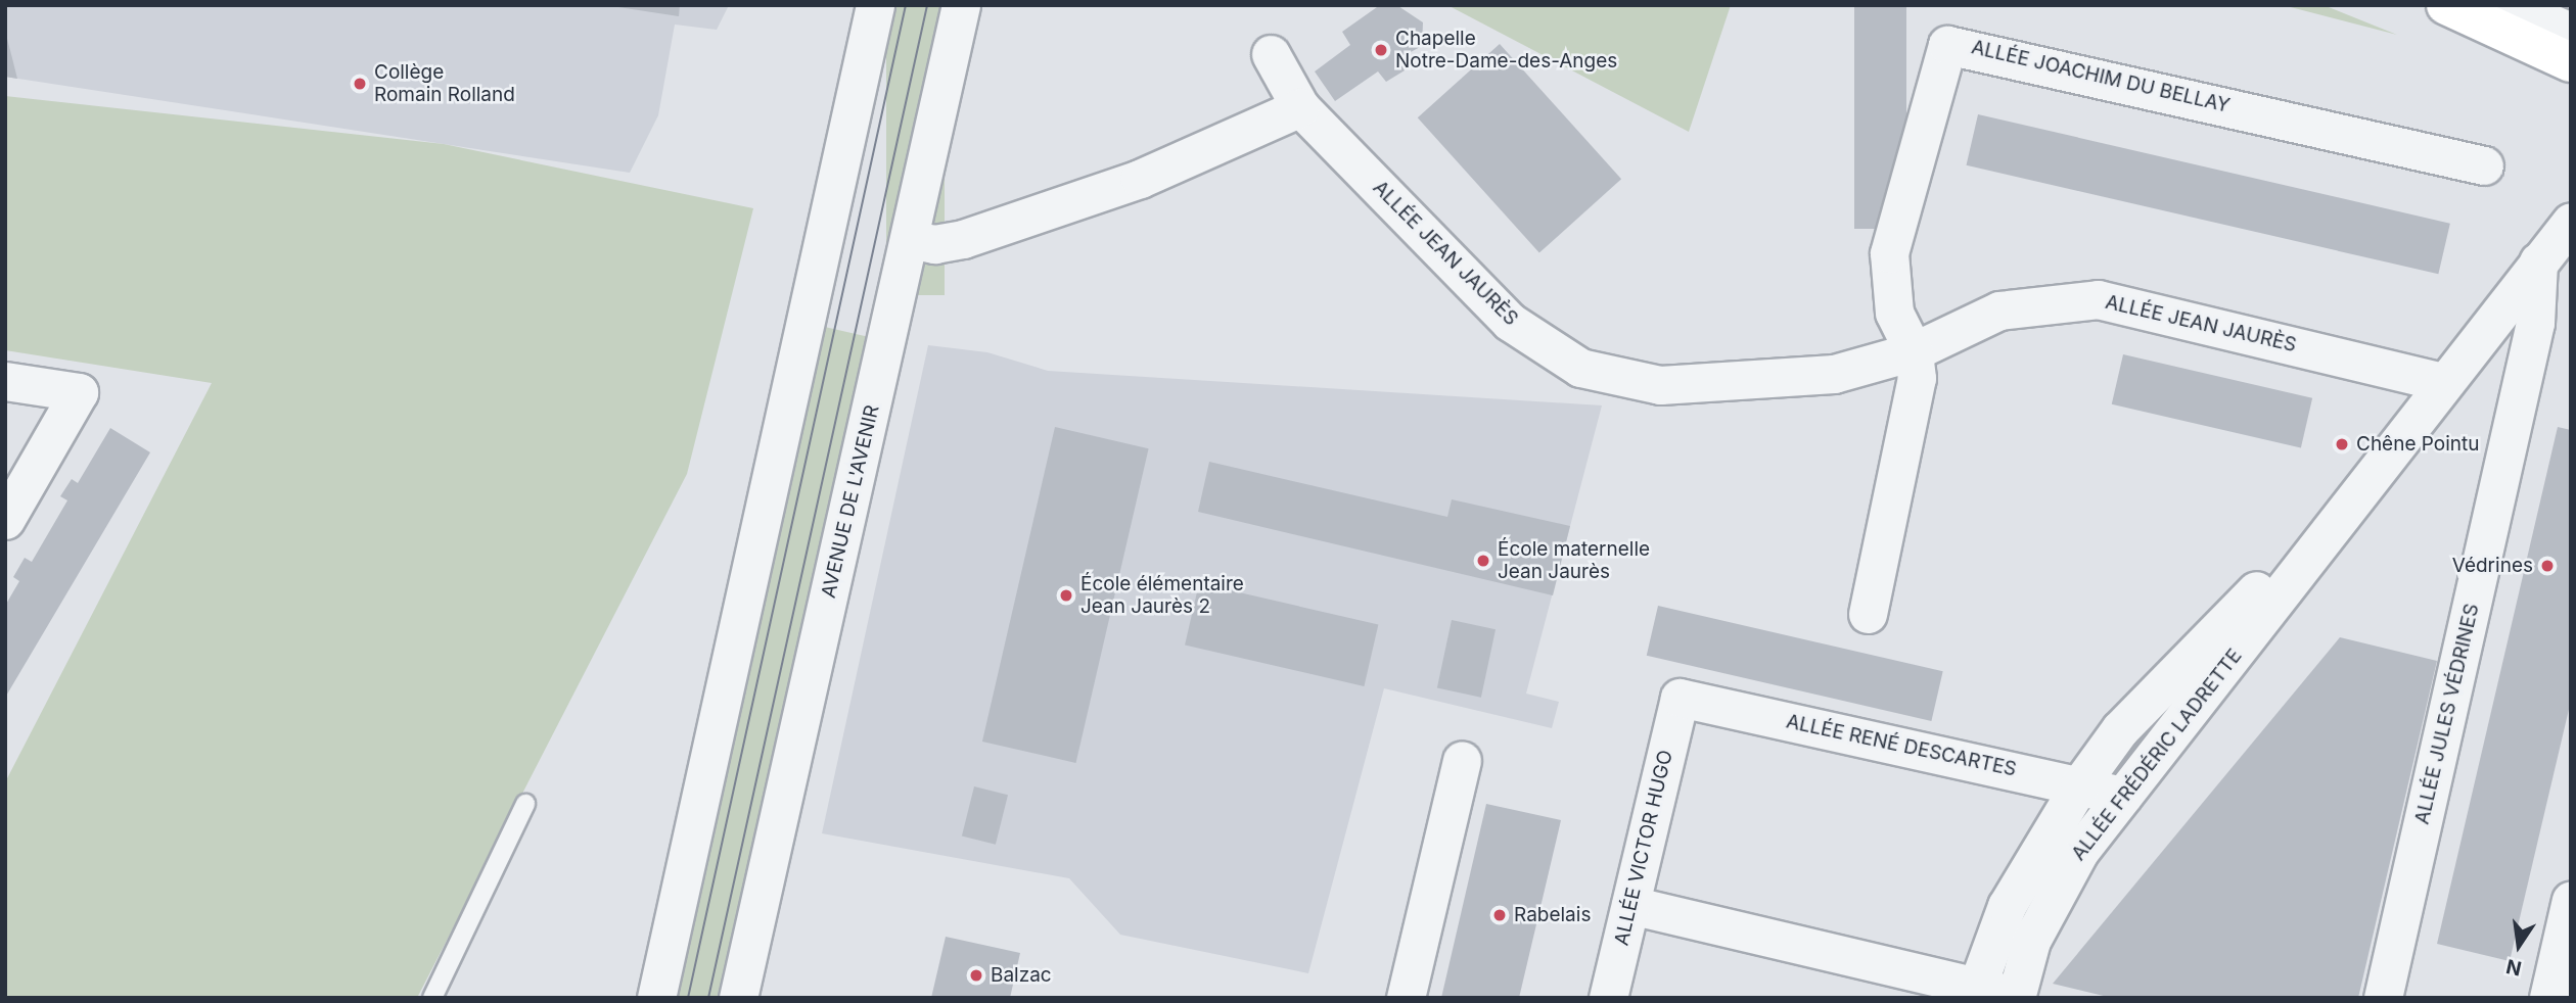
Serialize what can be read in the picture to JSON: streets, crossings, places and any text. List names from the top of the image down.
{
  "streets": {
    "street": [
      "ALLÉE JOACHIM DU BELLAY",
      "ALLÉE JEAN JAURÈS",
      "AVENUE DE L'AVENIR",
      "ALLÉE JULES VÉDRINES",
      "ALLÉE RENÉ DESCARTES",
      "ALLÉE FRÉDÉRIC LADRETTE",
      "ALLÉE VICTOR HUGO"
    ]
  },
  "crossings": [
    ["ALLÉE JOACHIM DU BELLAY", "ALLÉE JEAN JAURÈS"],
    ["ALLÉE JEAN JAURÈS", "ALLÉE FRÉDÉRIC LADRETTE"],
    ["ALLÉE JULES VÉDRINES", "ALLÉE FRÉDÉRIC LADRETTE"],
    ["ALLÉE RENÉ DESCARTES", "ALLÉE FRÉDÉRIC LADRETTE"],
    ["ALLÉE RENÉ DESCARTES", "ALLÉE VICTOR HUGO"]
  ],
  "places": [
    "Chapelle Notre-Dame-des-Anges",
    "Collège Romain Rolland",
    "Chêne Pointu",
    "École maternelle Jean Jaurès",
    "Védrines",
    "École élémentaire Jean Jaurès 2",
    "Rabelais",
    "Balzac"
  ],
  "north": "bottom"
}
